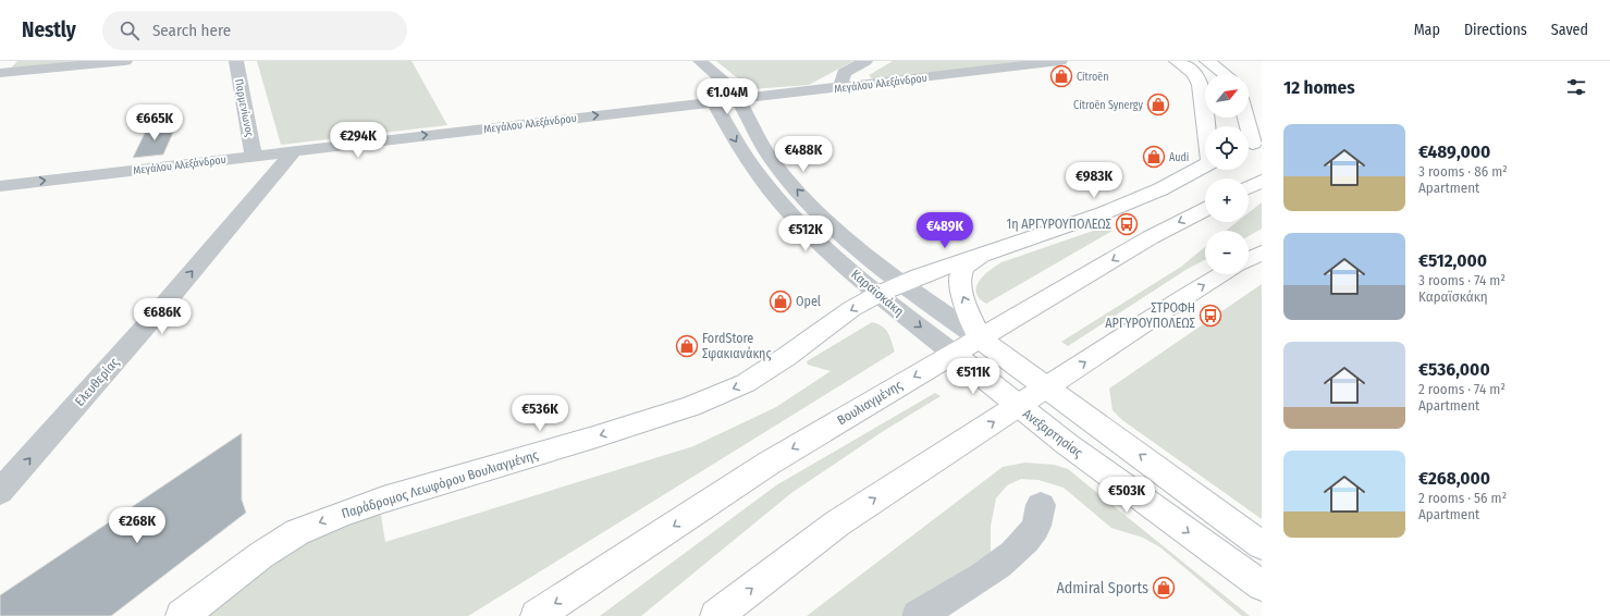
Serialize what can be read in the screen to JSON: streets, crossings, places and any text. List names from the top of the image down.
{
  "streets": {
    "main road": ["Βουλιαγμένης", "Ανεξαρτησίας", "Παράδρομος Λεωφόρου Βουλιαγμένης"],
    "street": [
      "Μεγάλου Αλεξάνδρου",
      "Παρμενίωνος",
      "Καραϊσκάκη",
      "Ελευθερίας"
    ]
  },
  "crossings": [
    ["Μεγάλου Αλεξάνδρου", "Παρμενίωνος"],
    ["Μεγάλου Αλεξάνδρου", "Καραϊσκάκη"],
    ["Μεγάλου Αλεξάνδρου", "Ελευθερίας"],
    ["Καραϊσκάκη", "Βουλιαγμένης"],
    ["Καραϊσκάκη", "Ανεξαρτησίας"],
    ["Καραϊσκάκη", "Παράδρομος Λεωφόρου Βουλιαγμένης"],
    ["Βουλιαγμένης", "Ανεξαρτησίας"]
  ],
  "one_way": ["Μεγάλου Αλεξάνδρου", "Ελευθερίας"],
  "places": {
    "shop": [
      "Citroën",
      "Citroën Synergy",
      "Audi",
      "Opel",
      "FordStore Σφακιανάκης",
      "Admiral Sports"
    ],
    "bus stop": ["1η ΑΡΓΥΡΟΥΠΟΛΕΩΣ", "ΣΤΡΟΦΗ ΑΡΓΥΡΟΥΠΟΛΕΩΣ"]
  },
  "north": "top right",
  "page": {
    "header": "Nestly",
    "search": "Search here",
    "nav": ["Map", "Directions", "Saved"],
    "heading": "12 homes",
    "map_buttons": ["+", "−"],
    "price": [
      "€1.04M",
      "€665K",
      "€294K",
      "€488K",
      "€983K",
      "€489K",
      "€512K",
      "€686K",
      "€511K",
      "€536K",
      "€503K",
      "€268K"
    ],
    "list": [
      {
        "name": "€489,000",
        "note": "3 rooms · 86 m² · Apartment"
      },
      {
        "name": "€512,000",
        "note": "3 rooms · 74 m² · Καραϊσκάκη"
      },
      {
        "name": "€536,000",
        "note": "2 rooms · 74 m² · Apartment"
      },
      {
        "name": "€268,000",
        "note": "2 rooms · 56 m² · Apartment"
      }
    ]
  }
}
